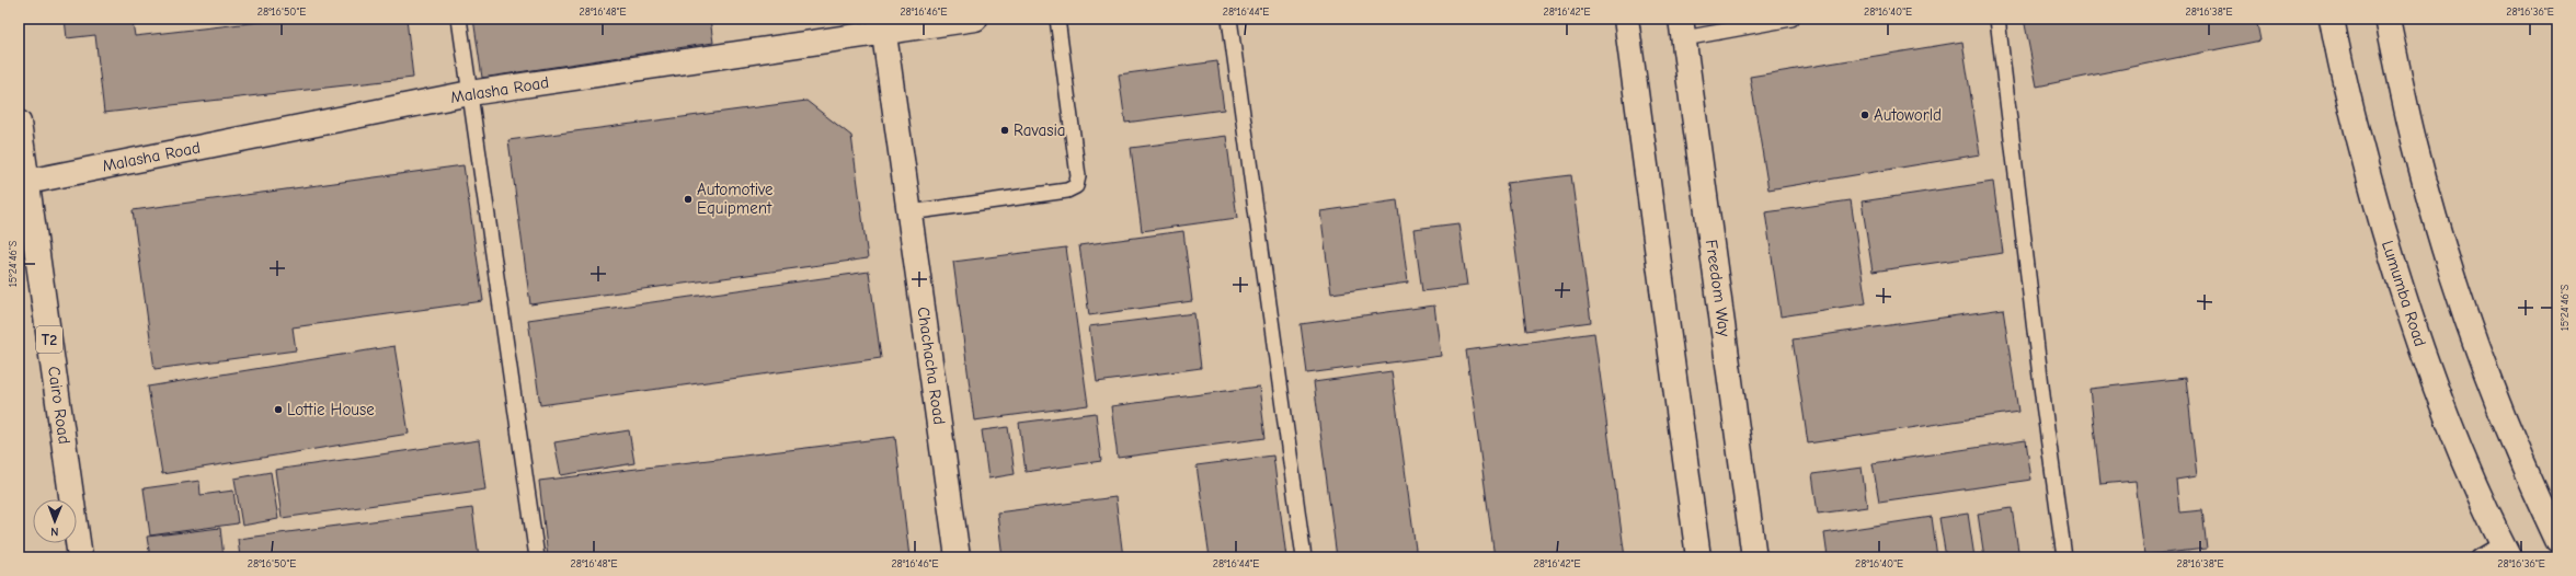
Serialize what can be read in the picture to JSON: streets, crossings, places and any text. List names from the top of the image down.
{
  "streets": {
    "main road": [
      "Malasha Road",
      "Freedom Way",
      "Lumumba Road",
      "T2",
      "Chachacha Road",
      "Cairo Road"
    ]
  },
  "crossings": [
    ["Malasha Road", "Chachacha Road"],
    ["Malasha Road", "Cairo Road"]
  ],
  "places": [
    "Autoworld",
    "Ravasia",
    "Automotive Equipment",
    "Lottie House"
  ],
  "north": "bottom",
  "coordinates": [
    "28°16'50\"E",
    "28°16'48\"E",
    "28°16'46\"E",
    "28°16'44\"E",
    "28°16'42\"E",
    "28°16'40\"E",
    "28°16'38\"E",
    "28°16'36\"E",
    "15°24'46\"S"
  ]
}
